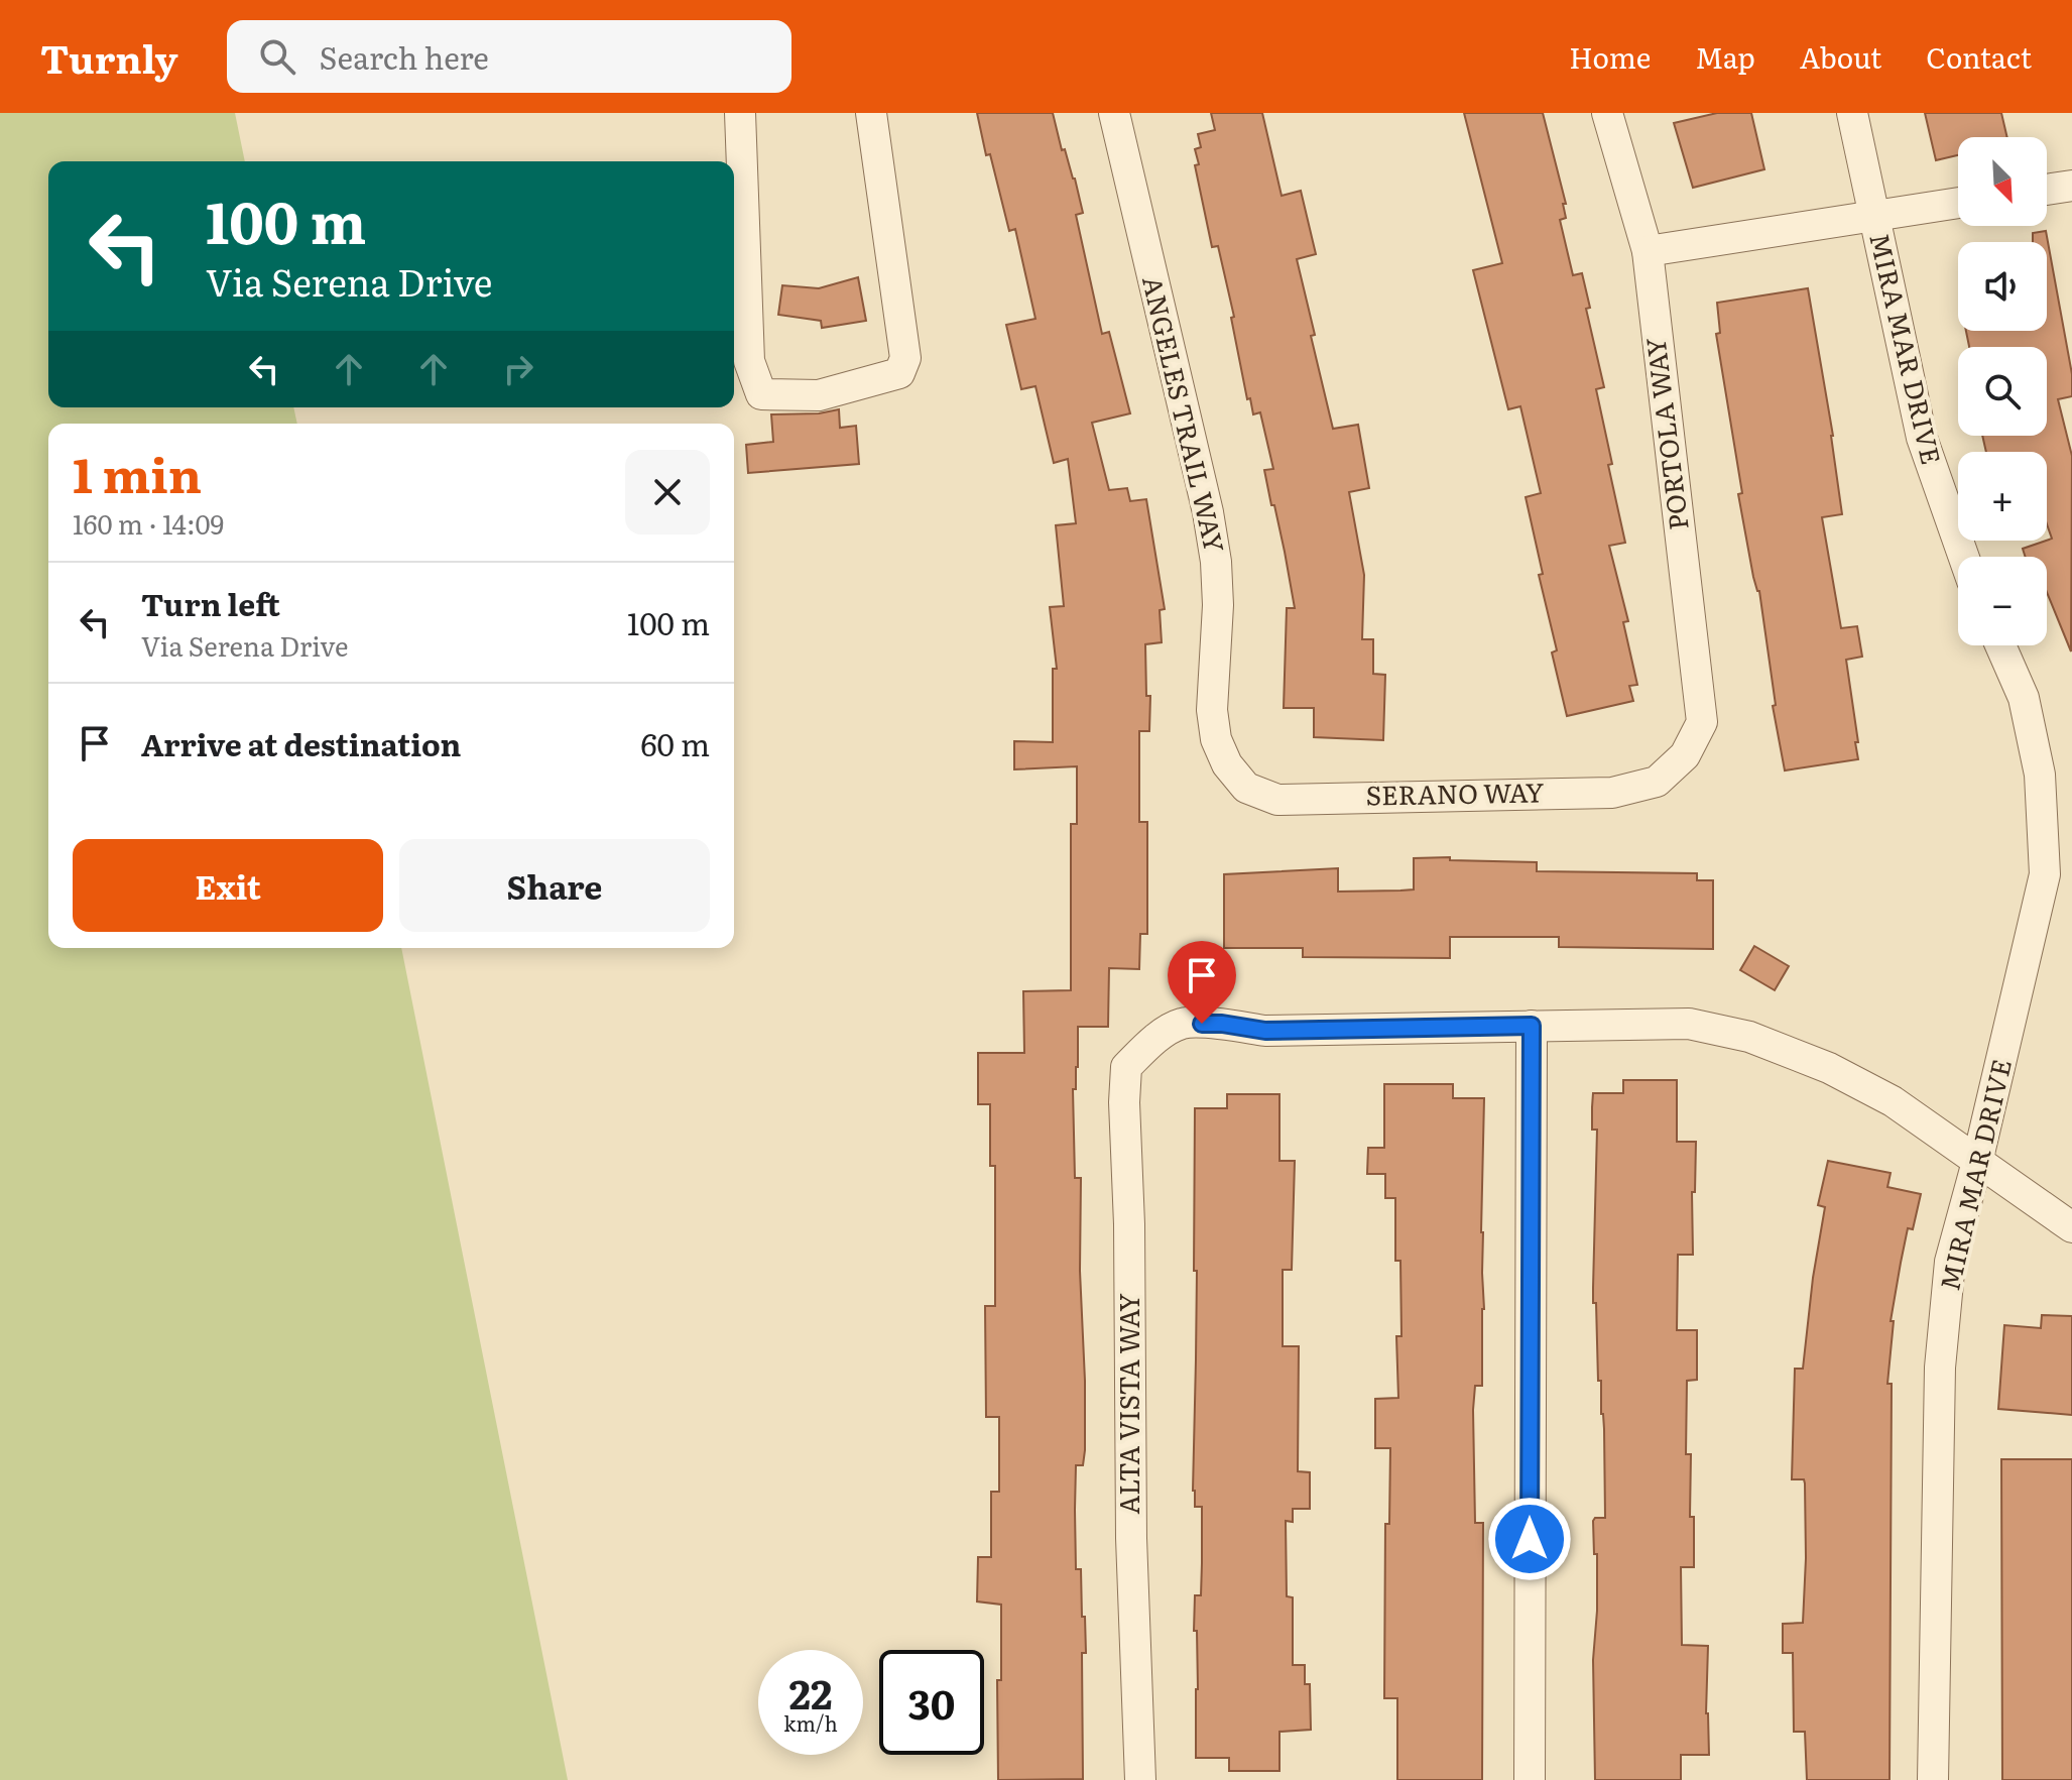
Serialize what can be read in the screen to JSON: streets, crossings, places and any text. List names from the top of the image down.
{
  "streets": {
    "street": [
      "MIRA MAR DRIVE",
      "ANGELES TRAIL WAY",
      "PORTOLA WAY",
      "SERANO WAY",
      "ALTA VISTA WAY"
    ]
  },
  "crossings": [
    ["MIRA MAR DRIVE", "ALTA VISTA WAY"],
    ["ANGELES TRAIL WAY", "SERANO WAY"],
    ["PORTOLA WAY", "SERANO WAY"]
  ],
  "north": "bottom right",
  "page": {
    "header": "Turnly",
    "search": "Search here",
    "nav": [
      "Home",
      "Map",
      "About",
      "Contact"
    ],
    "map_buttons": ["+", "−"],
    "turn": ["100 m", "Via Serena Drive"],
    "heading": ["1 min", "160 m · 14:09"],
    "list": [
      {
        "name": "Turn left",
        "note": "Via Serena Drive",
        "value": "100 m"
      },
      {
        "name": "Arrive at destination",
        "value": "60 m"
      }
    ],
    "buttons": ["Exit", "Share"],
    "speed": "22 km/h",
    "limit": "30"
  }
}
